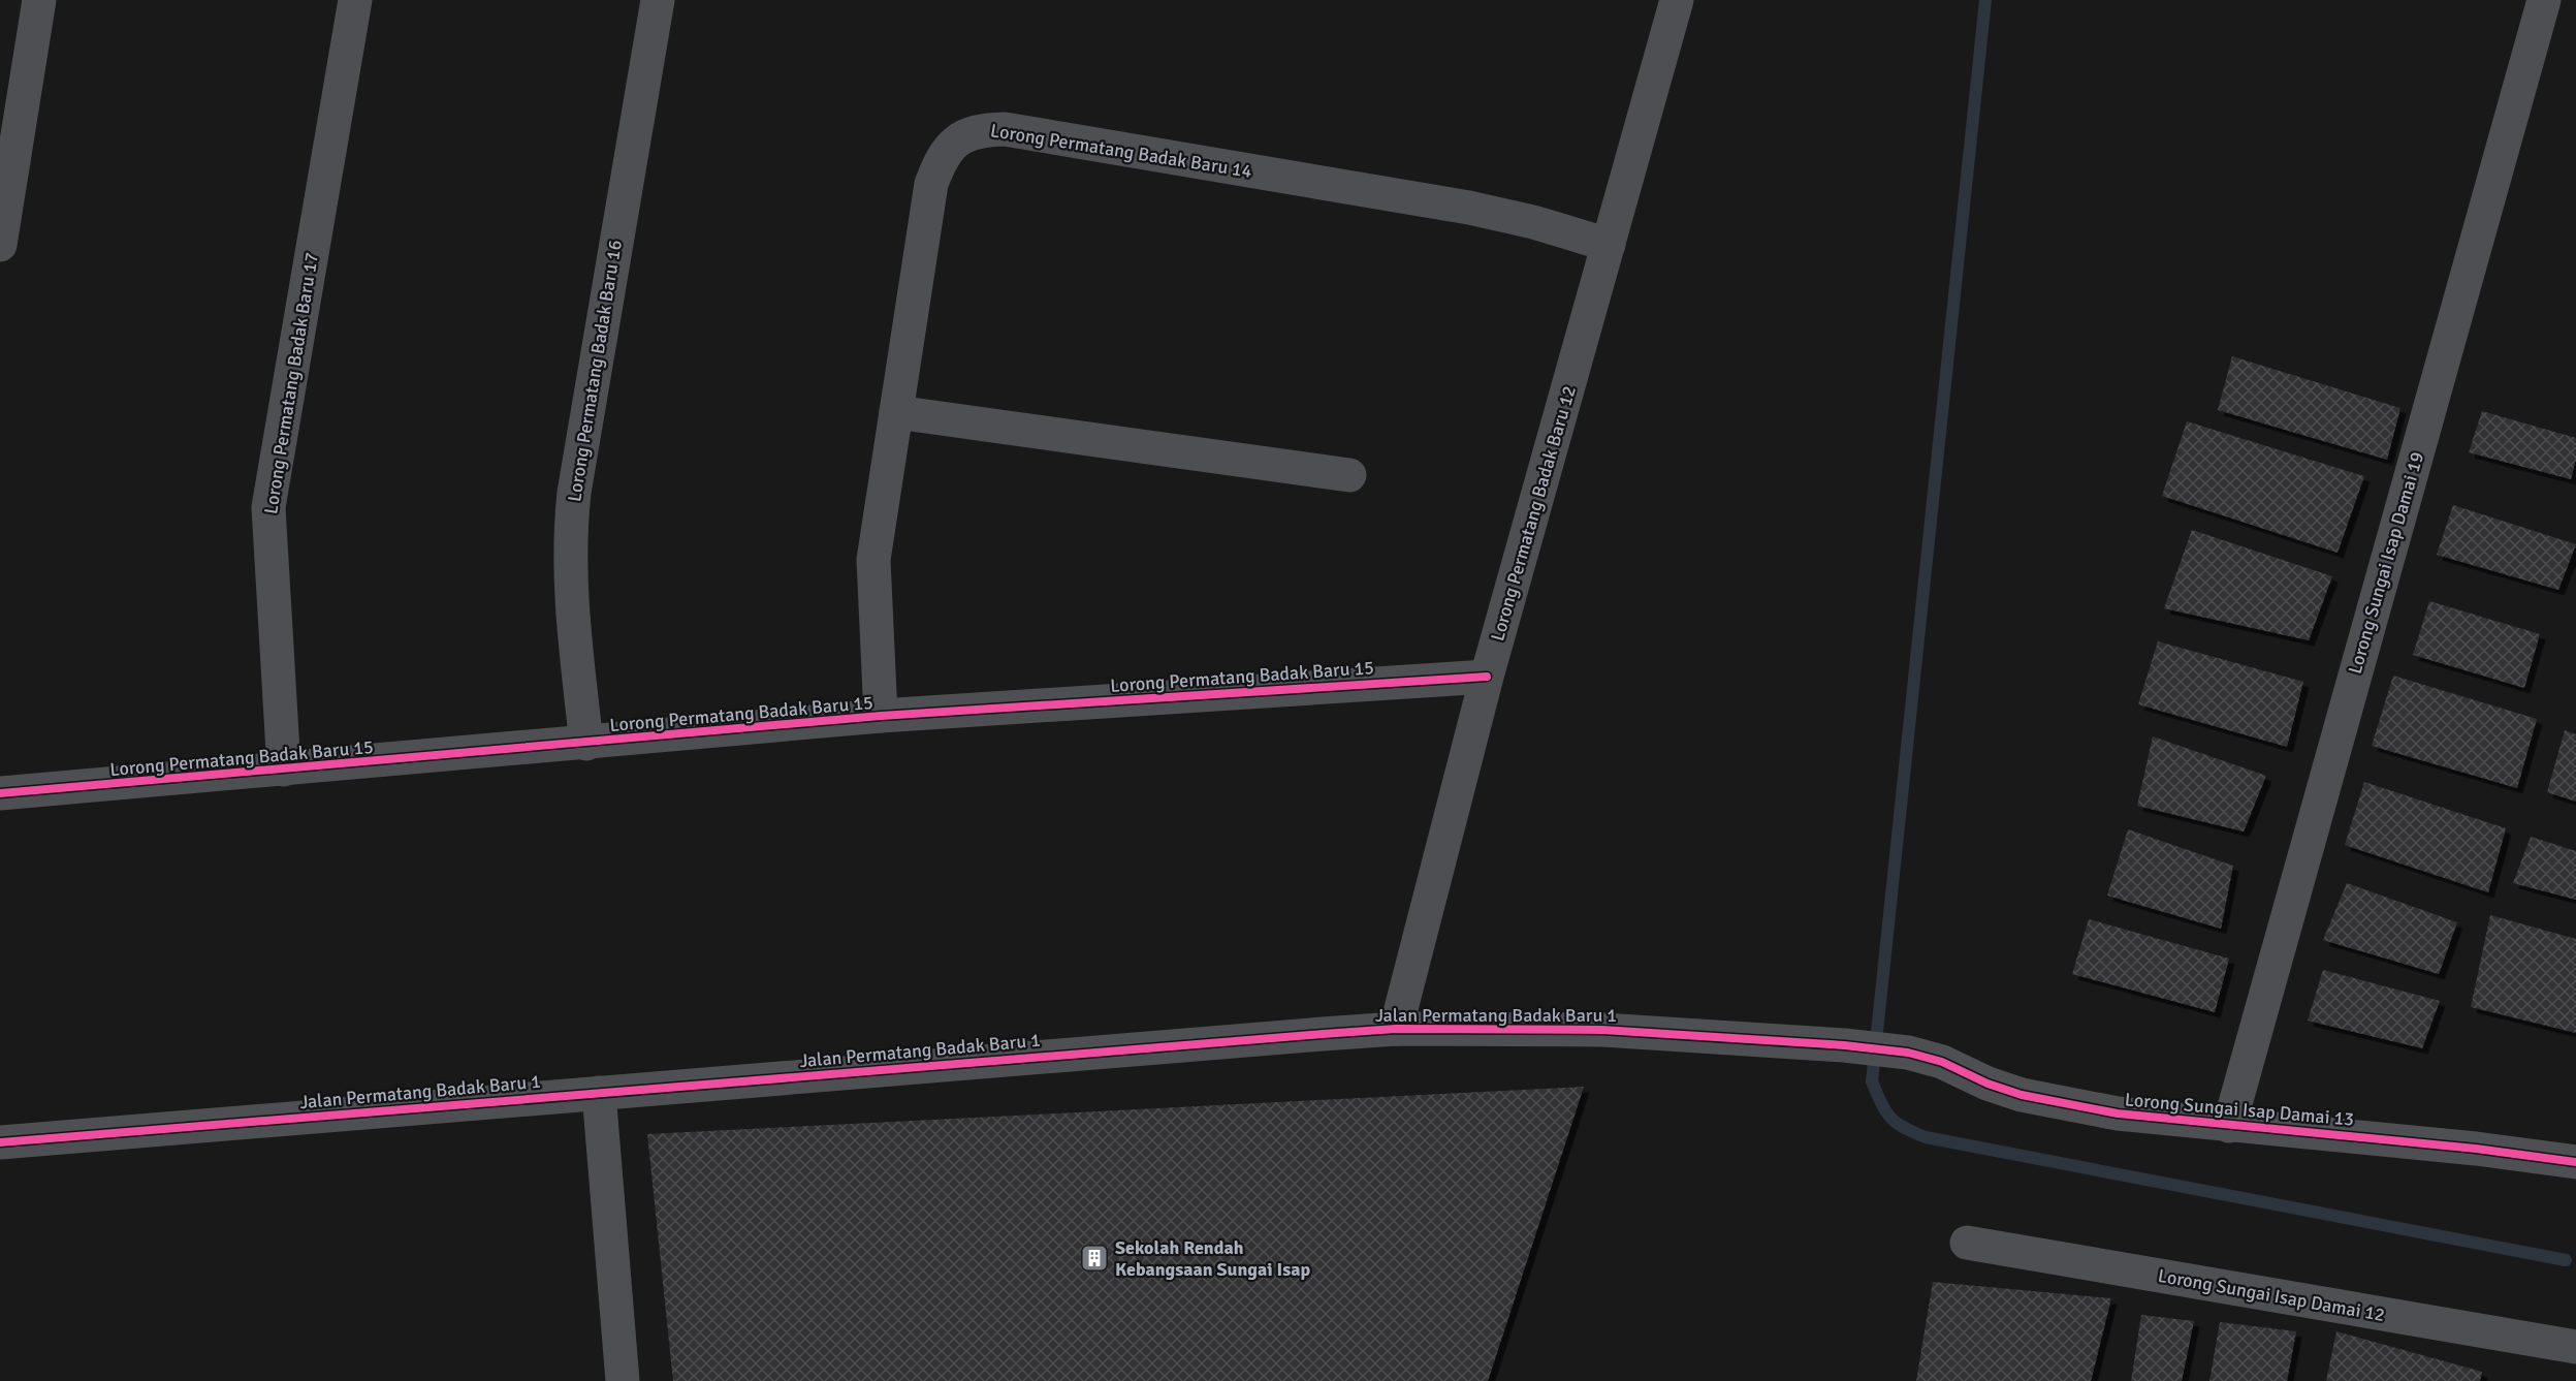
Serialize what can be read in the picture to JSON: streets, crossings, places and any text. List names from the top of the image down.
{
  "streets": {
    "street": [
      "Lorong Permatang Badak Baru 14",
      "Lorong Permatang Badak Baru 16",
      "Lorong Permatang Badak Baru 17",
      "Lorong Permatang Badak Baru 12",
      "Lorong Sungai Isap Damai 19",
      "Lorong Permatang Badak Baru 15",
      "Jalan Permatang Badak Baru 1",
      "Lorong Sungai Isap Damai 13",
      "Lorong Sungai Isap Damai 12"
    ]
  },
  "crossings": [
    ["Lorong Permatang Badak Baru 14", "Lorong Permatang Badak Baru 12"],
    ["Lorong Permatang Badak Baru 14", "Lorong Permatang Badak Baru 15"],
    ["Lorong Permatang Badak Baru 16", "Lorong Permatang Badak Baru 15"],
    ["Lorong Permatang Badak Baru 17", "Lorong Permatang Badak Baru 15"],
    ["Lorong Permatang Badak Baru 12", "Lorong Permatang Badak Baru 15"],
    ["Lorong Permatang Badak Baru 12", "Jalan Permatang Badak Baru 1"],
    ["Lorong Sungai Isap Damai 19", "Lorong Sungai Isap Damai 13"],
    ["Jalan Permatang Badak Baru 1", "Lorong Sungai Isap Damai 13"]
  ],
  "places": {
    "building": ["Sekolah Rendah Kebangsaan Sungai Isap"]
  }
}
